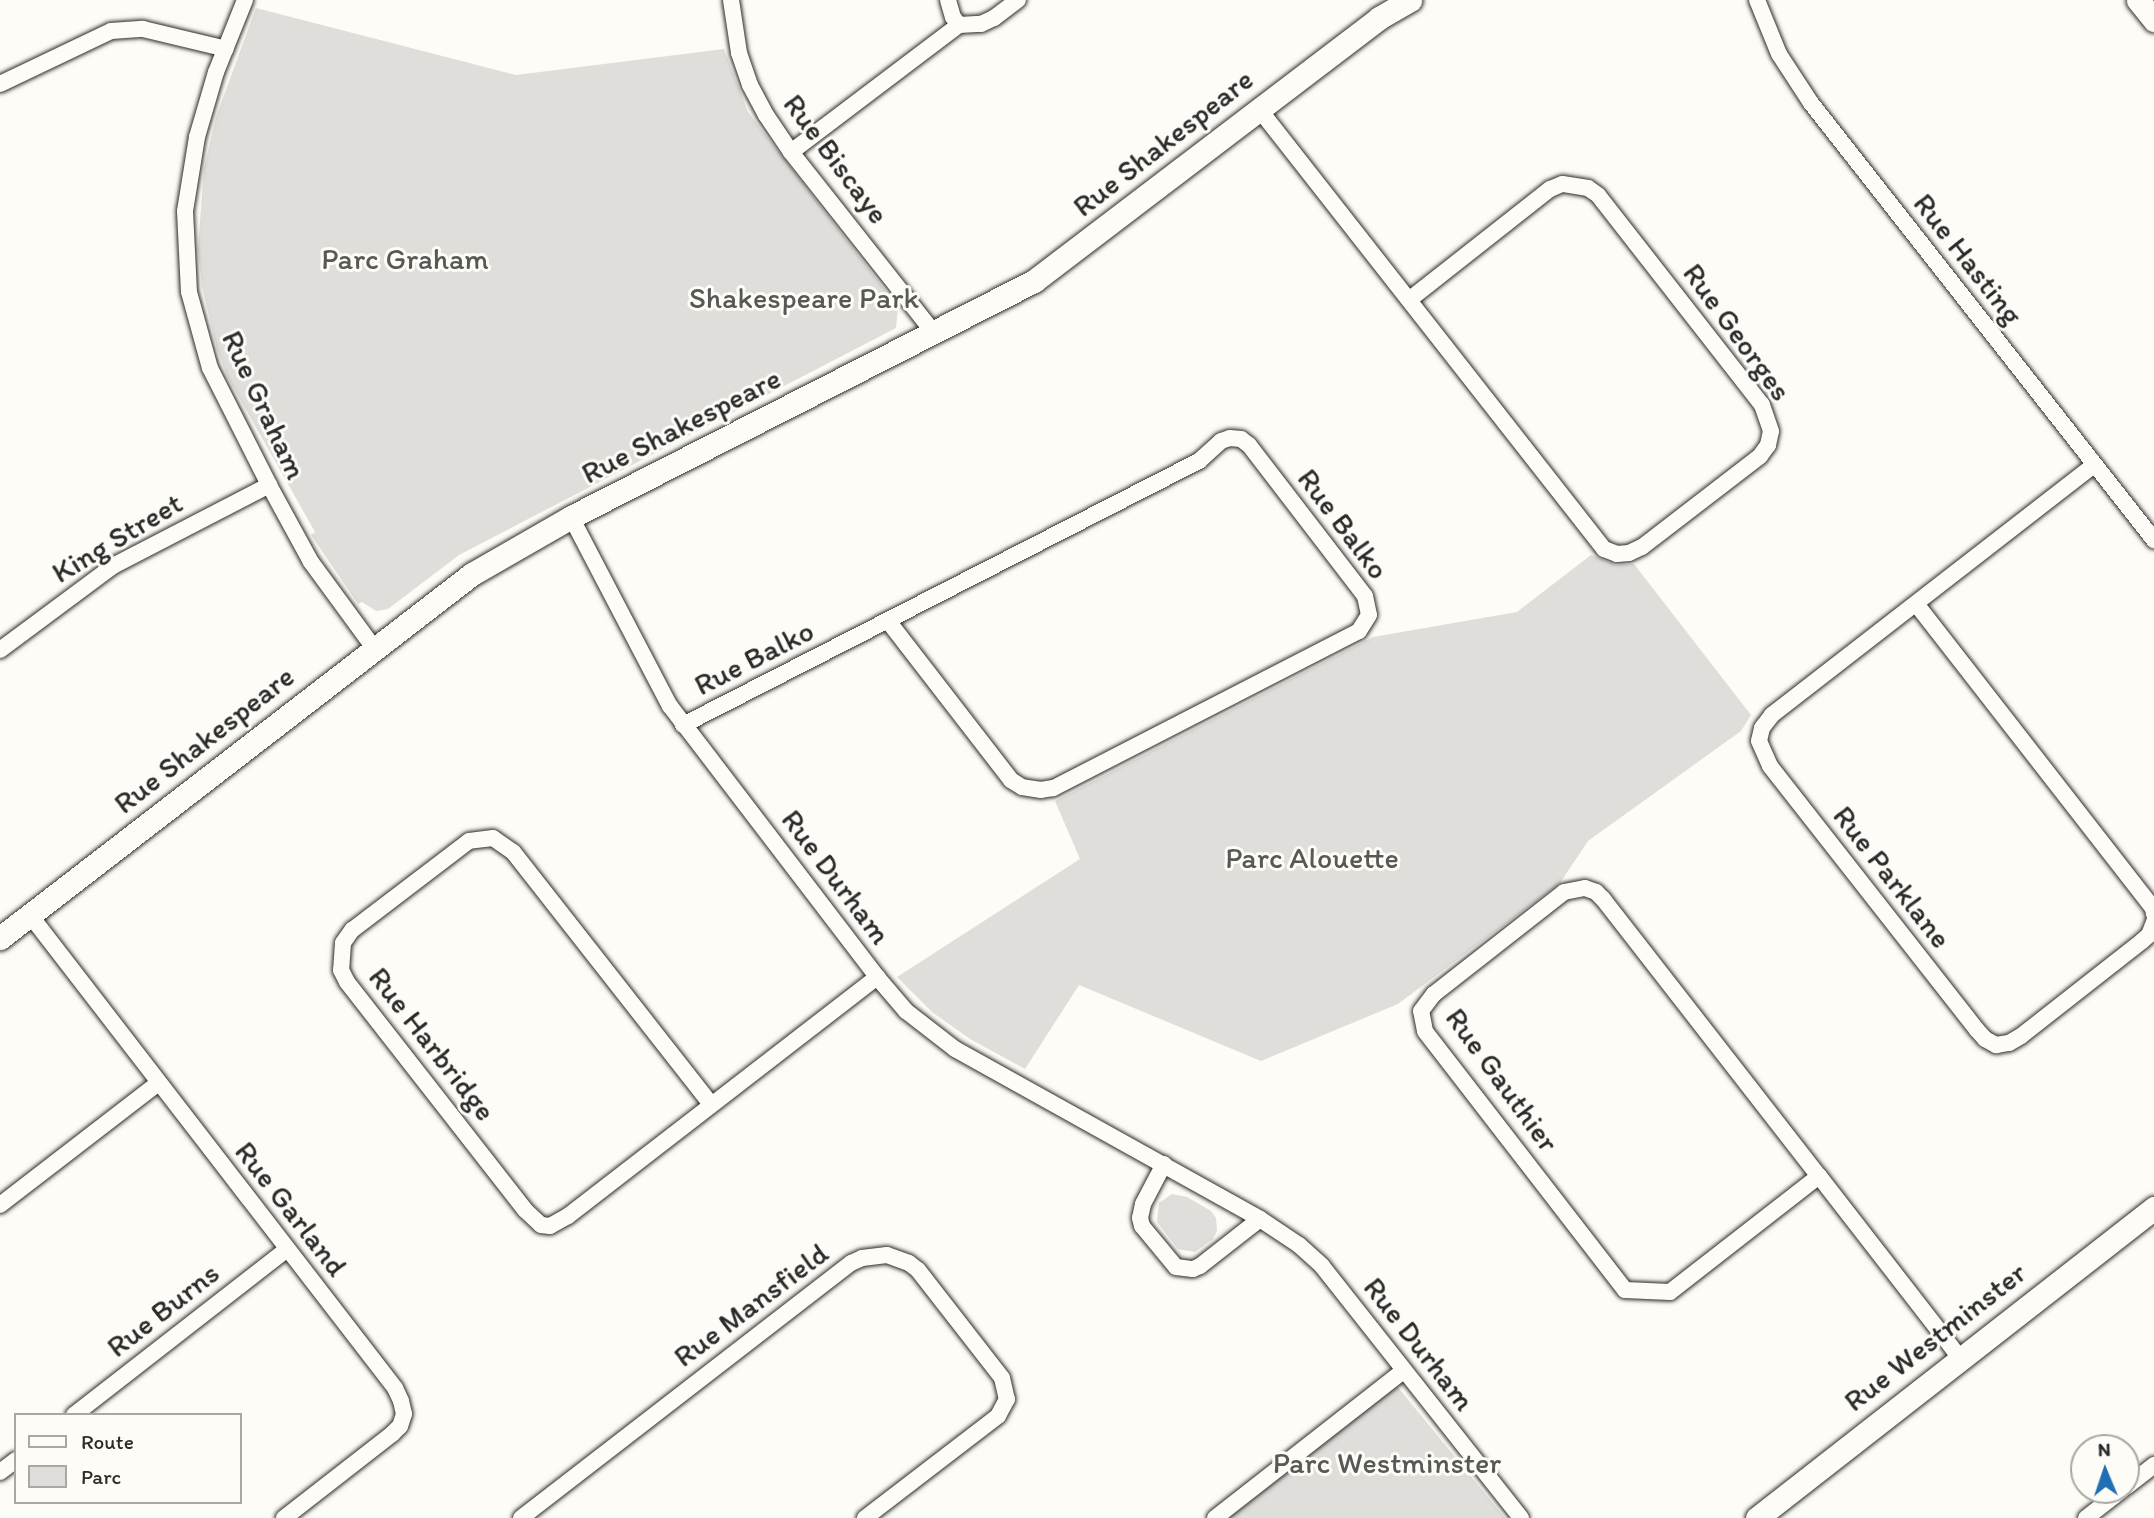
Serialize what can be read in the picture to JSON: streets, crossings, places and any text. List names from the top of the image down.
{
  "streets": {
    "street": [
      "Rue Shakespeare",
      "Rue Biscaye",
      "Rue Hasting",
      "Rue Georges",
      "Rue Graham",
      "Rue Balko",
      "King Street",
      "Rue Durham",
      "Rue Parklane",
      "Rue Harbridge",
      "Rue Gauthier",
      "Rue Garland",
      "Rue Mansfield",
      "Rue Burns",
      "Rue Westminster"
    ]
  },
  "crossings": [
    ["Rue Shakespeare", "Rue Biscaye"],
    ["Rue Shakespeare", "Rue Georges"],
    ["Rue Shakespeare", "Rue Graham"],
    ["Rue Shakespeare", "Rue Durham"],
    ["Rue Shakespeare", "Rue Garland"],
    ["Rue Hasting", "Rue Parklane"],
    ["Rue Graham", "King Street"],
    ["Rue Balko", "Rue Durham"],
    ["Rue Durham", "Rue Harbridge"],
    ["Rue Gauthier", "Rue Westminster"],
    ["Rue Garland", "Rue Burns"]
  ],
  "parks": [
    "Parc Graham",
    "Shakespeare Park",
    "Parc Alouette",
    "Parc Westminster"
  ],
  "legend": ["Route", "Parc"],
  "north": "top"
}
